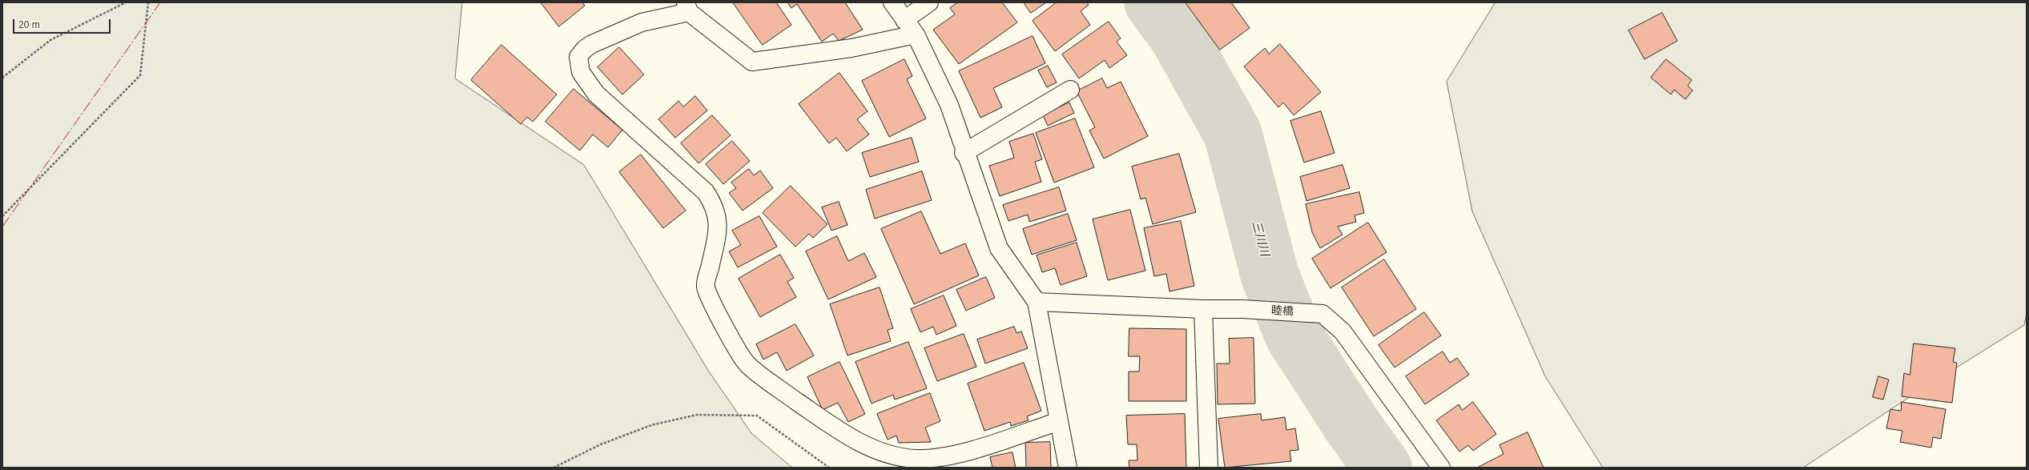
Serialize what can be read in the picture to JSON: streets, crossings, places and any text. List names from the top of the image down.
{
  "streets": {
    "street": ["睦橋"]
  },
  "water": ["三川川"],
  "scale_bar": "20 m"
}
